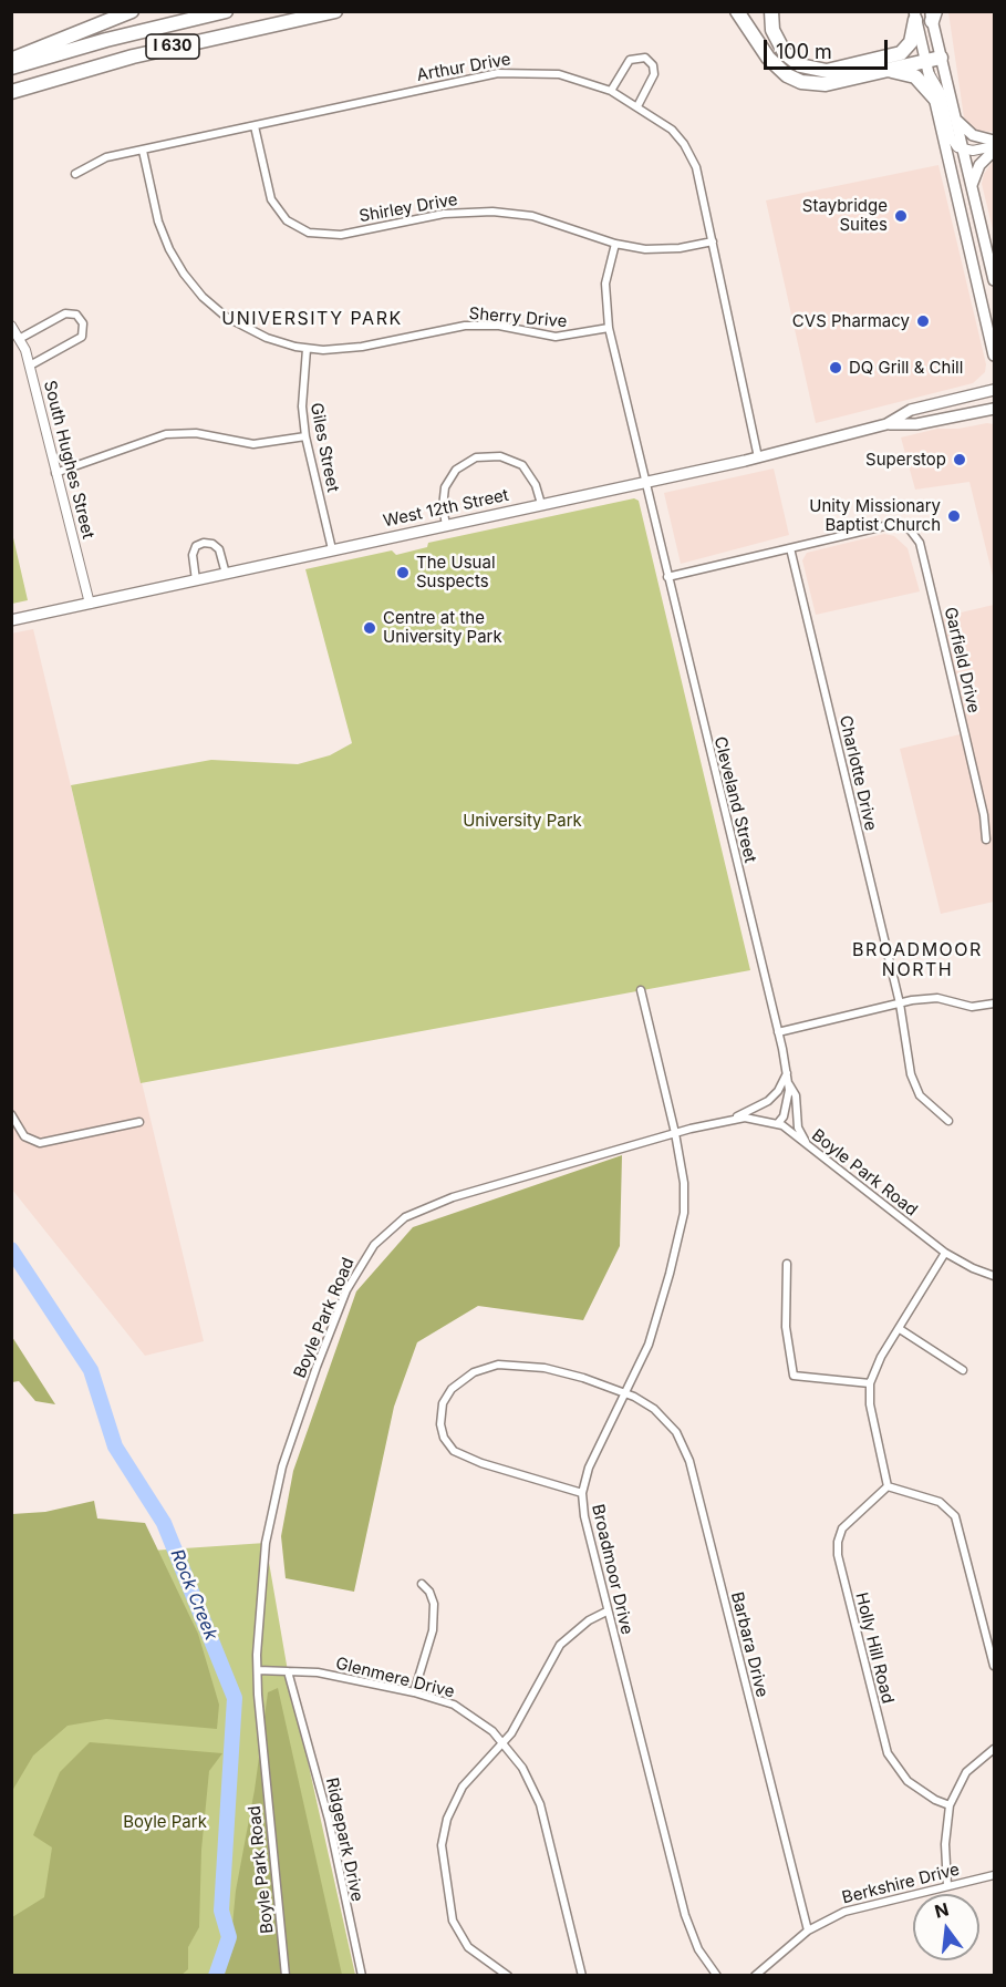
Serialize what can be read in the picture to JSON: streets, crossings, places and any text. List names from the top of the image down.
{
  "streets": {
    "highway": ["I 630"],
    "main road": ["West 12th Street"],
    "street": [
      "Arthur Drive",
      "Shirley Drive",
      "Sherry Drive",
      "Giles Street",
      "South Hughes Street",
      "Garfield Drive",
      "Charlotte Drive",
      "Cleveland Street",
      "Boyle Park Road",
      "Broadmoor Drive",
      "Barbara Drive",
      "Holly Hill Road",
      "Glenmere Drive",
      "Ridgepark Drive",
      "Berkshire Drive"
    ]
  },
  "crossings": [
    ["Arthur Drive", "Shirley Drive"],
    ["Arthur Drive", "Sherry Drive"],
    ["Arthur Drive", "West 12th Street"],
    ["Shirley Drive", "Cleveland Street"],
    ["Sherry Drive", "Giles Street"],
    ["Sherry Drive", "Cleveland Street"],
    ["Giles Street", "West 12th Street"],
    ["South Hughes Street", "West 12th Street"],
    ["West 12th Street", "Cleveland Street"],
    ["Garfield Drive", "Charlotte Drive"],
    ["Cleveland Street", "Boyle Park Road"],
    ["Boyle Park Road", "Broadmoor Drive"],
    ["Boyle Park Road", "Glenmere Drive"],
    ["Broadmoor Drive", "Barbara Drive"],
    ["Barbara Drive", "Berkshire Drive"],
    ["Glenmere Drive", "Ridgepark Drive"]
  ],
  "districts": ["UNIVERSITY PARK", "BROADMOOR NORTH"],
  "water": ["Rock Creek"],
  "parks": ["University Park", "Boyle Park"],
  "places": [
    "Staybridge Suites",
    "CVS Pharmacy",
    "DQ Grill & Chill",
    "Superstop",
    "Unity Missionary Baptist Church",
    "The Usual Suspects",
    "Centre at the University Park"
  ],
  "scale_bar": "100 m",
  "north": "top"
}
